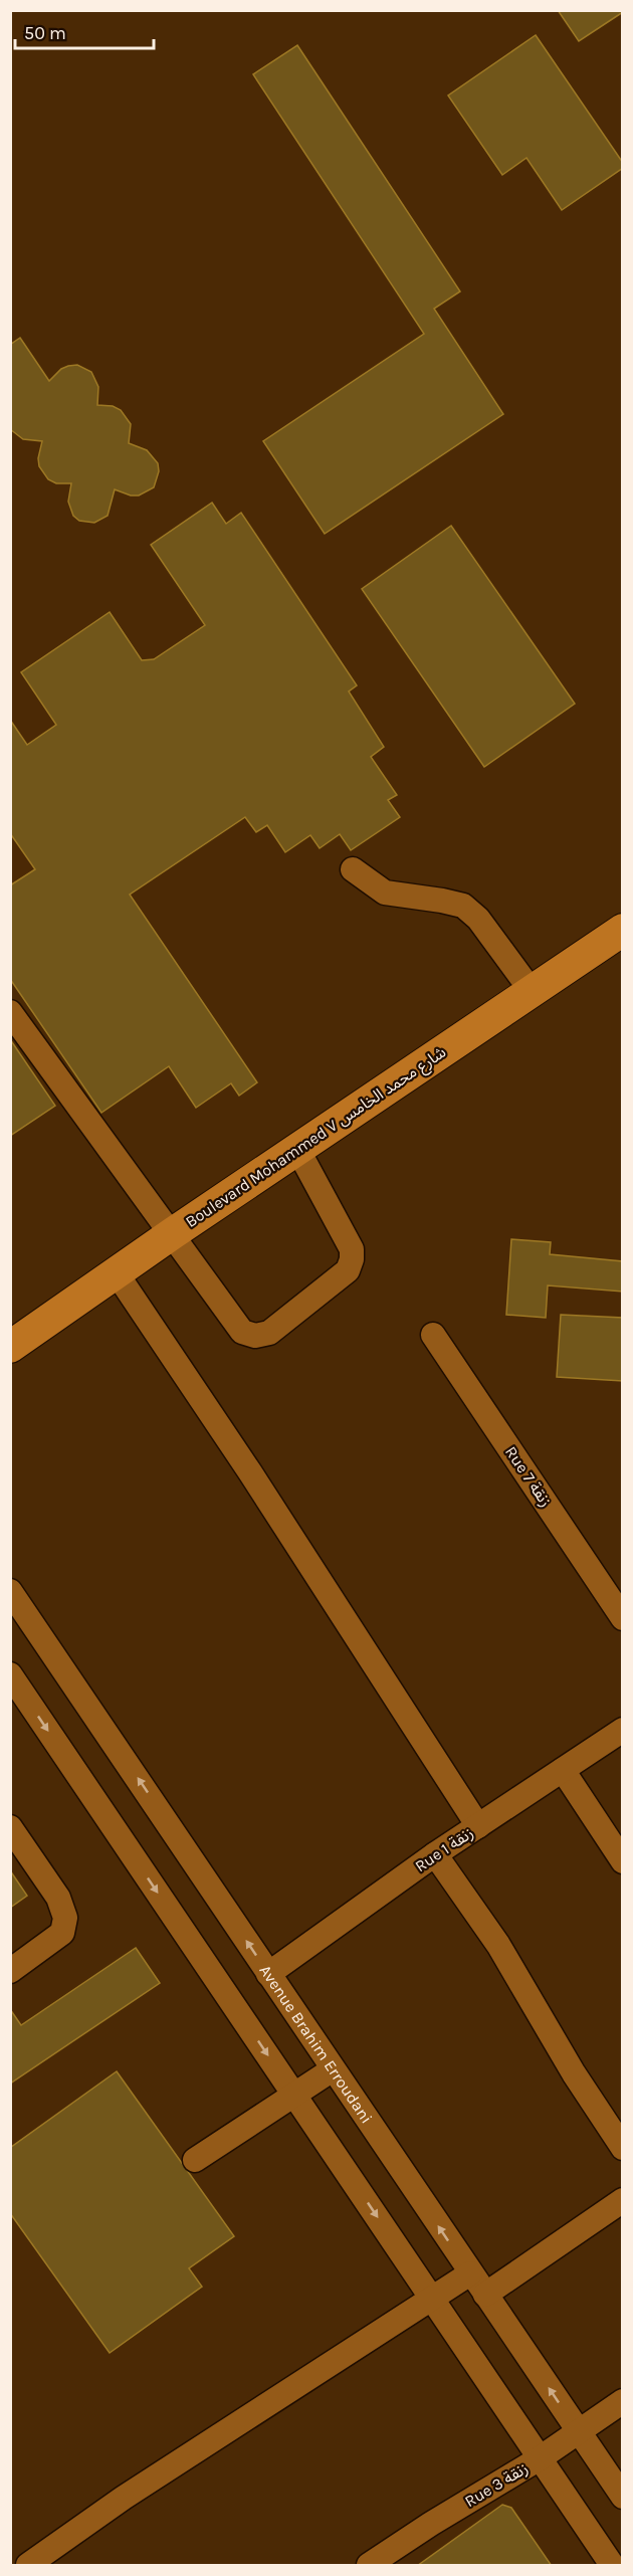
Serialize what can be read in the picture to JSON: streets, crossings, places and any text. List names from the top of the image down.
{
  "streets": {
    "main road": ["Boulevard Mohammed V شارع محمد الخامس"],
    "street": [
      "Rue 7 زنقة",
      "Rue 1 زنقة",
      "Avenue Brahim Erroudani",
      "Rue 3 زنقة"
    ]
  },
  "crossings": [
    ["Rue 1 زنقة", "Avenue Brahim Erroudani"],
    ["Avenue Brahim Erroudani", "Rue 3 زنقة"]
  ],
  "scale_bar": "50 m"
}
